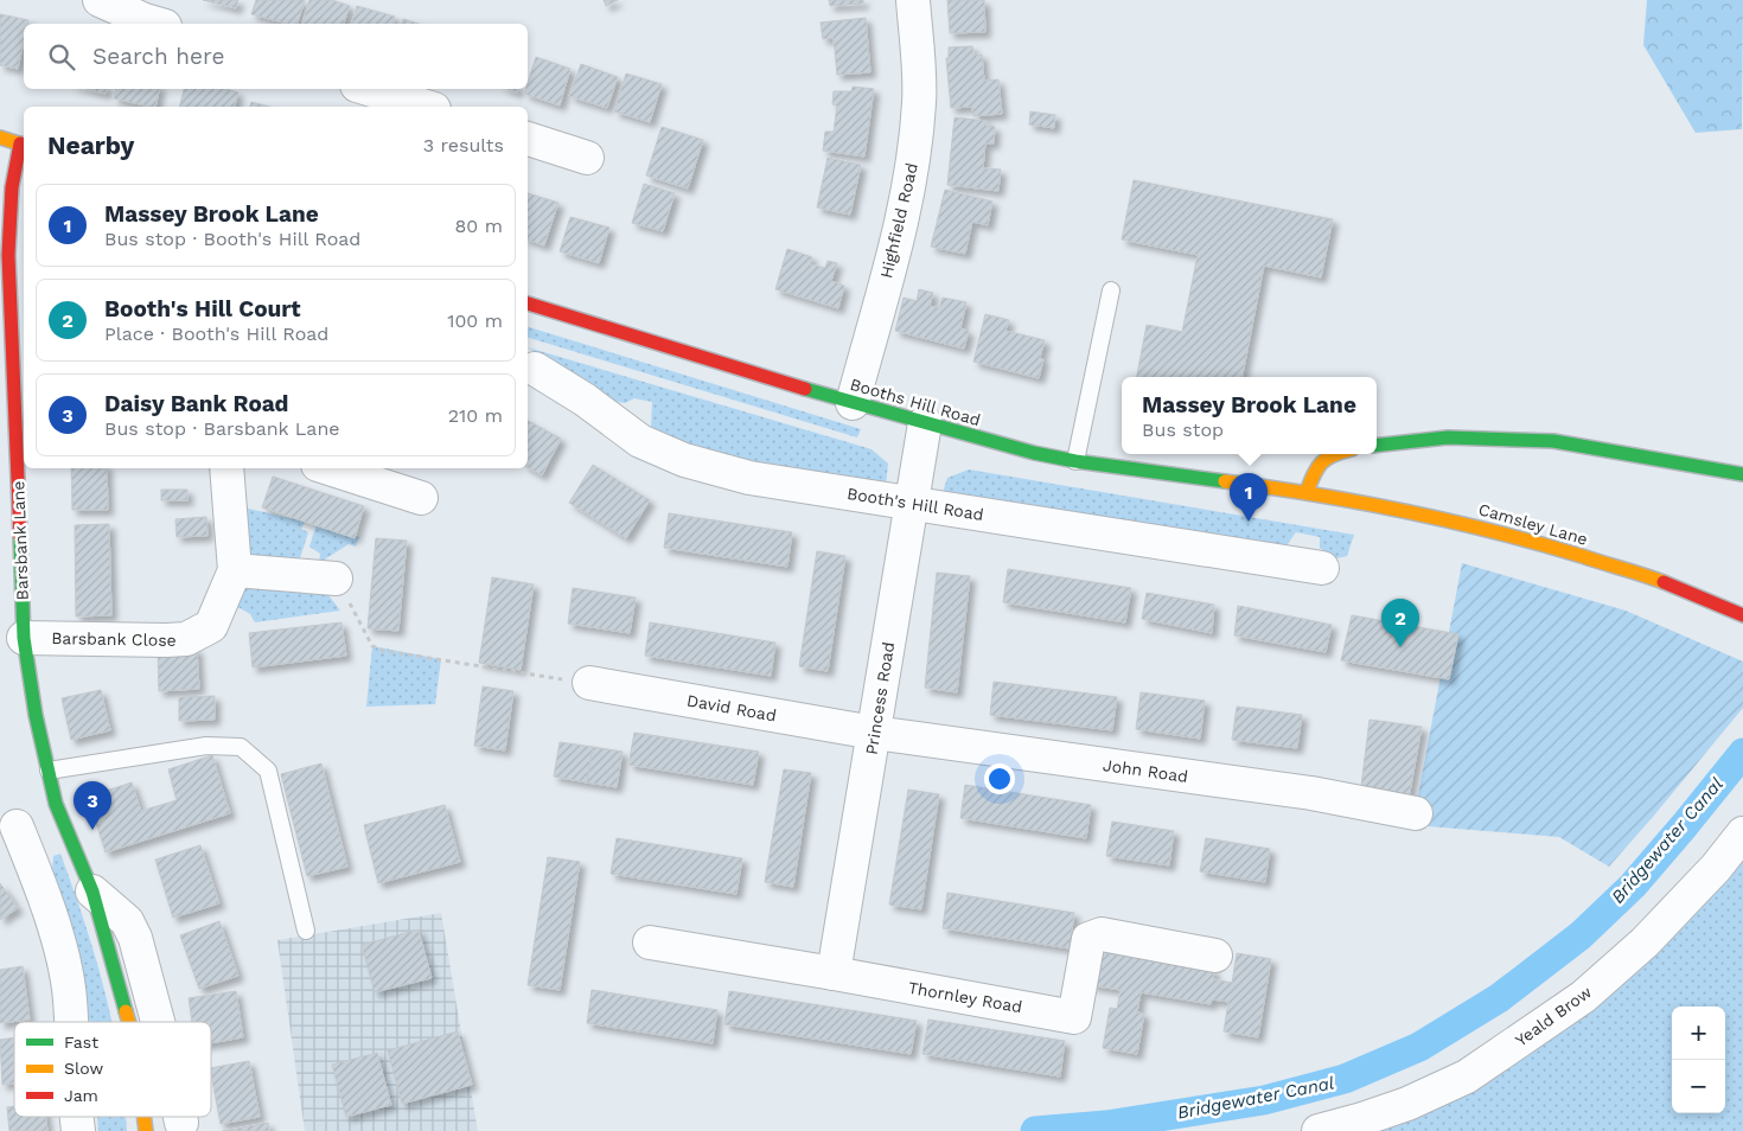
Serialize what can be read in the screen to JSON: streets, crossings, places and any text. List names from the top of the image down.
{
  "streets": {
    "street": [
      "Highfield Road",
      "Booths Hill Road",
      "Booth's Hill Road",
      "Camsley Lane",
      "Barsbank Lane",
      "Barsbank Close",
      "Princess Road",
      "David Road",
      "John Road",
      "Thornley Road",
      "Yeald Brow"
    ]
  },
  "crossings": [
    ["Highfield Road", "Booths Hill Road"],
    ["Booths Hill Road", "Camsley Lane"],
    ["Booths Hill Road", "Princess Road"],
    ["Booth's Hill Road", "Princess Road"],
    ["Barsbank Lane", "Barsbank Close"],
    ["Princess Road", "David Road"],
    ["Princess Road", "John Road"],
    ["Princess Road", "Thornley Road"],
    ["David Road", "John Road"]
  ],
  "water": ["Bridgewater Canal"],
  "legend": ["Fast", "Slow", "Jam"],
  "page": {
    "search": "Search here",
    "heading": ["Nearby", "3 results"],
    "list": [
      {
        "mark": "1",
        "name": "Massey Brook Lane",
        "note": "Bus stop · Booth's Hill Road",
        "value": "80 m"
      },
      {
        "mark": "2",
        "name": "Booth's Hill Court",
        "note": "Place · Booth's Hill Road",
        "value": "100 m"
      },
      {
        "mark": "3",
        "name": "Daisy Bank Road",
        "note": "Bus stop · Barsbank Lane",
        "value": "210 m"
      }
    ],
    "popup": ["Massey Brook Lane", "Bus stop"],
    "pins": ["1", "2", "3"],
    "map_buttons": ["+", "−"]
  }
}
